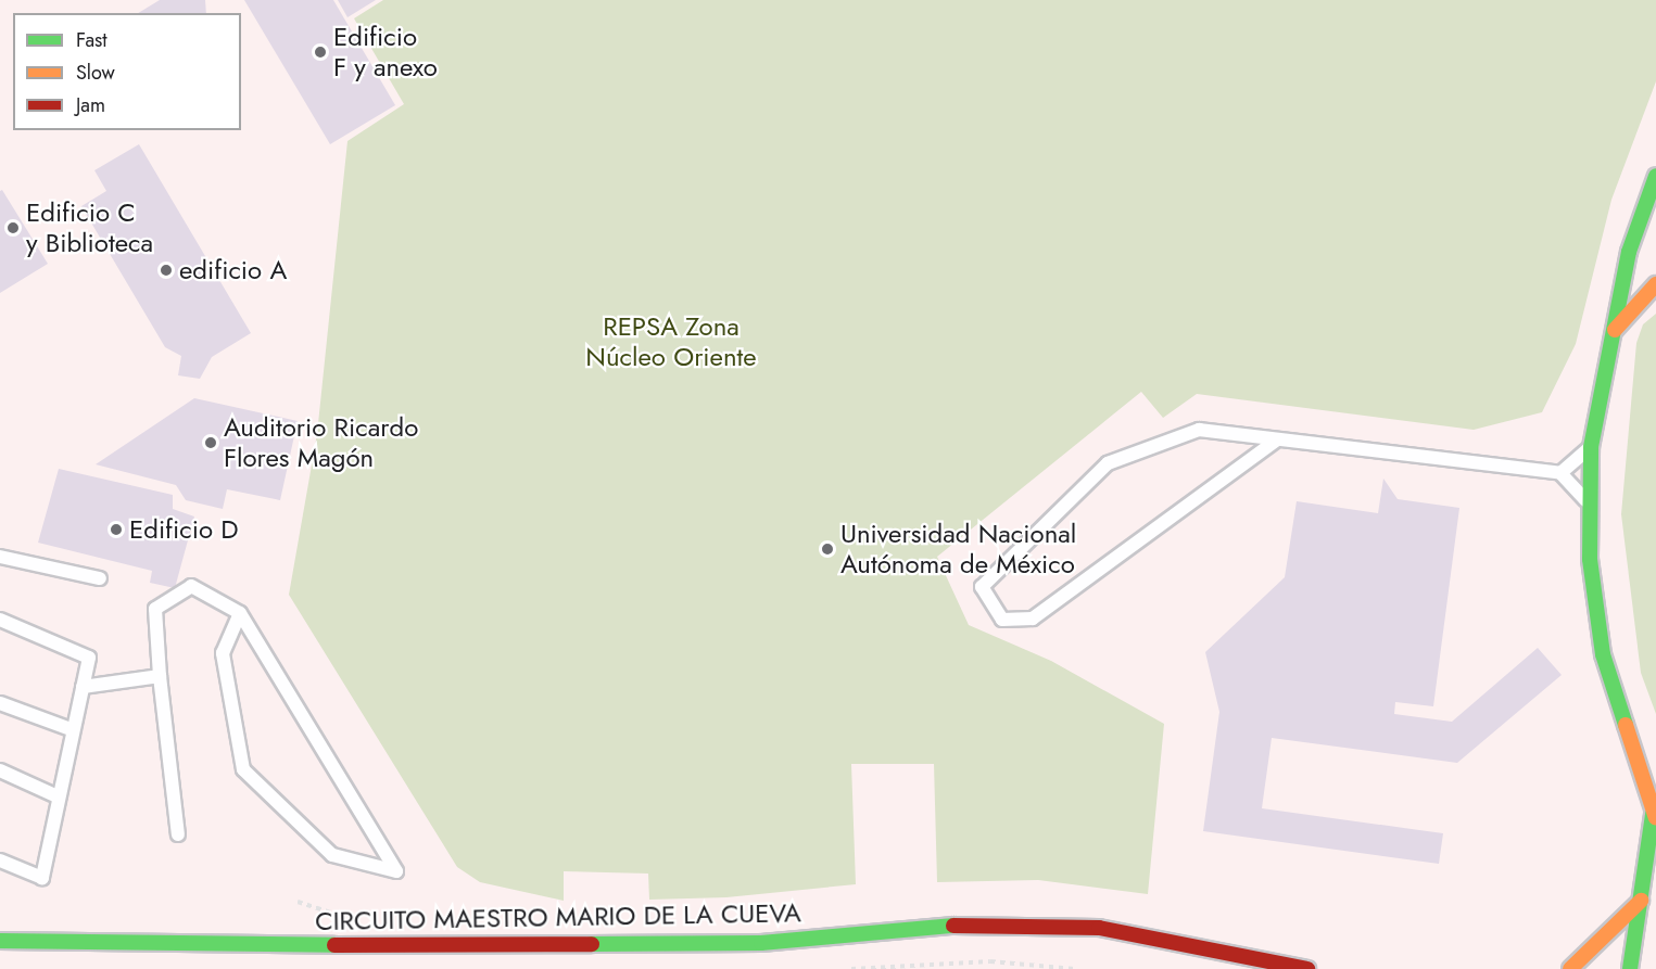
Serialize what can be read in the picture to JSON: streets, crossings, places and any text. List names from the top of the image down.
{
  "streets": {
    "street": ["CIRCUITO MAESTRO MARIO DE LA CUEVA"]
  },
  "parks": ["REPSA Zona Núcleo Oriente"],
  "places": [
    "Edificio F y anexo",
    "Edificio C y Biblioteca",
    "edificio A",
    "Auditorio Ricardo Flores Magón",
    "Edificio D",
    "Universidad Nacional Autónoma de México"
  ],
  "legend": ["Fast", "Slow", "Jam"]
}
